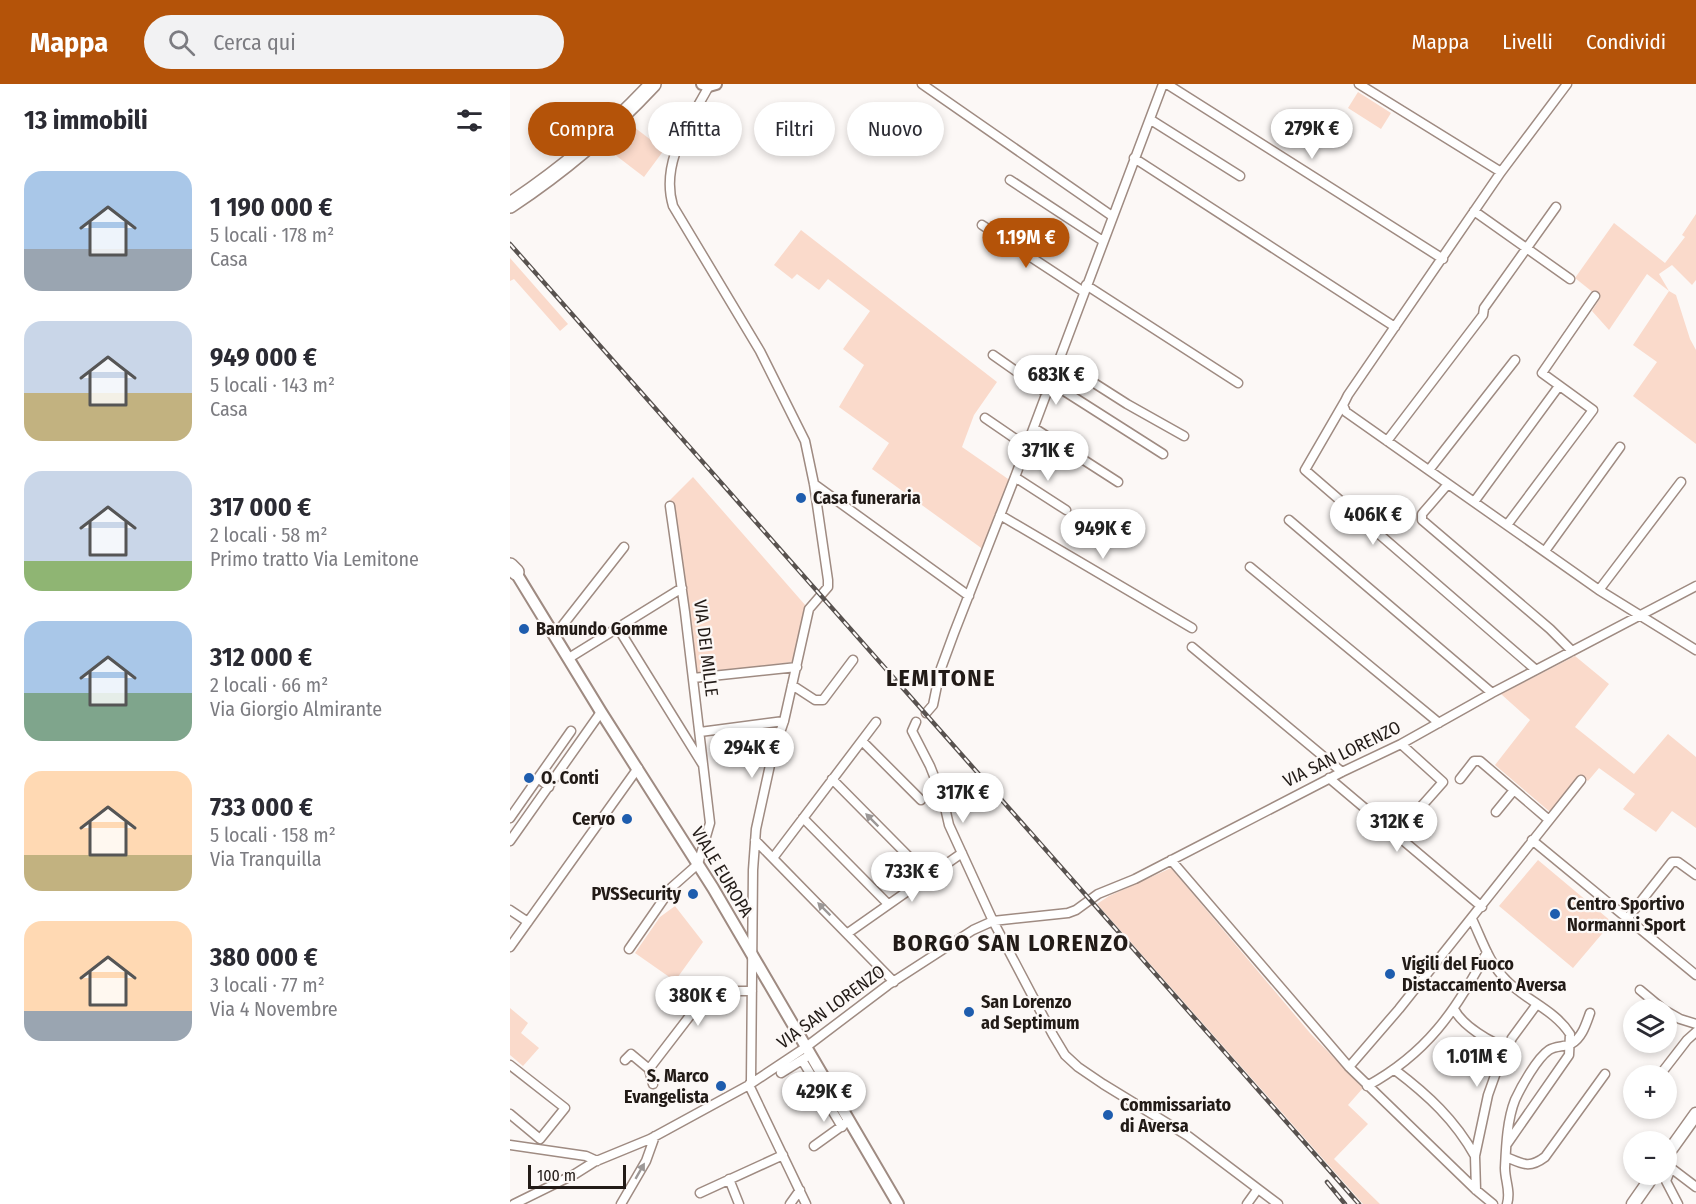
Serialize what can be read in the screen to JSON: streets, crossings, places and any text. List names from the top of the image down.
{
  "streets": {
    "main road": ["VIALE EUROPA"],
    "street": ["VIA DEI MILLE", "VIA SAN LORENZO"]
  },
  "crossings": [
    ["VIA DEI MILLE", "VIALE EUROPA"],
    ["VIA SAN LORENZO", "VIALE EUROPA"]
  ],
  "districts": ["LEMITONE", "BORGO SAN LORENZO"],
  "places": [
    "Casa funeraria",
    "Bamundo Gomme",
    "O. Conti",
    "Cervo",
    "PVSSecurity",
    "Centro Sportivo Normanni Sport",
    "Vigili del Fuoco Distaccamento Aversa",
    "San Lorenzo ad Septimum",
    "S. Marco Evangelista",
    "Commissariato di Aversa"
  ],
  "scale_bar": "100 m",
  "page": {
    "header": "Mappa",
    "search": "Cerca qui",
    "nav": ["Mappa", "Livelli", "Condividi"],
    "heading": "13 immobili",
    "chip": [
      "Compra",
      "Affitta",
      "Filtri",
      "Nuovo"
    ],
    "price": [
      "279K €",
      "1.19M €",
      "683K €",
      "371K €",
      "406K €",
      "949K €",
      "294K €",
      "317K €",
      "312K €",
      "733K €",
      "380K €",
      "1.01M €",
      "429K €"
    ],
    "list": [
      {
        "name": "1 190 000 €",
        "note": "5 locali · 178 m² · Casa"
      },
      {
        "name": "949 000 €",
        "note": "5 locali · 143 m² · Casa"
      },
      {
        "name": "317 000 €",
        "note": "2 locali · 58 m² · Primo tratto Via Lemitone"
      },
      {
        "name": "312 000 €",
        "note": "2 locali · 66 m² · Via Giorgio Almirante"
      },
      {
        "name": "733 000 €",
        "note": "5 locali · 158 m² · Via Tranquilla"
      },
      {
        "name": "380 000 €",
        "note": "3 locali · 77 m² · Via 4 Novembre"
      }
    ],
    "map_buttons": ["+", "−"],
    "scale": "100 m"
  }
}
